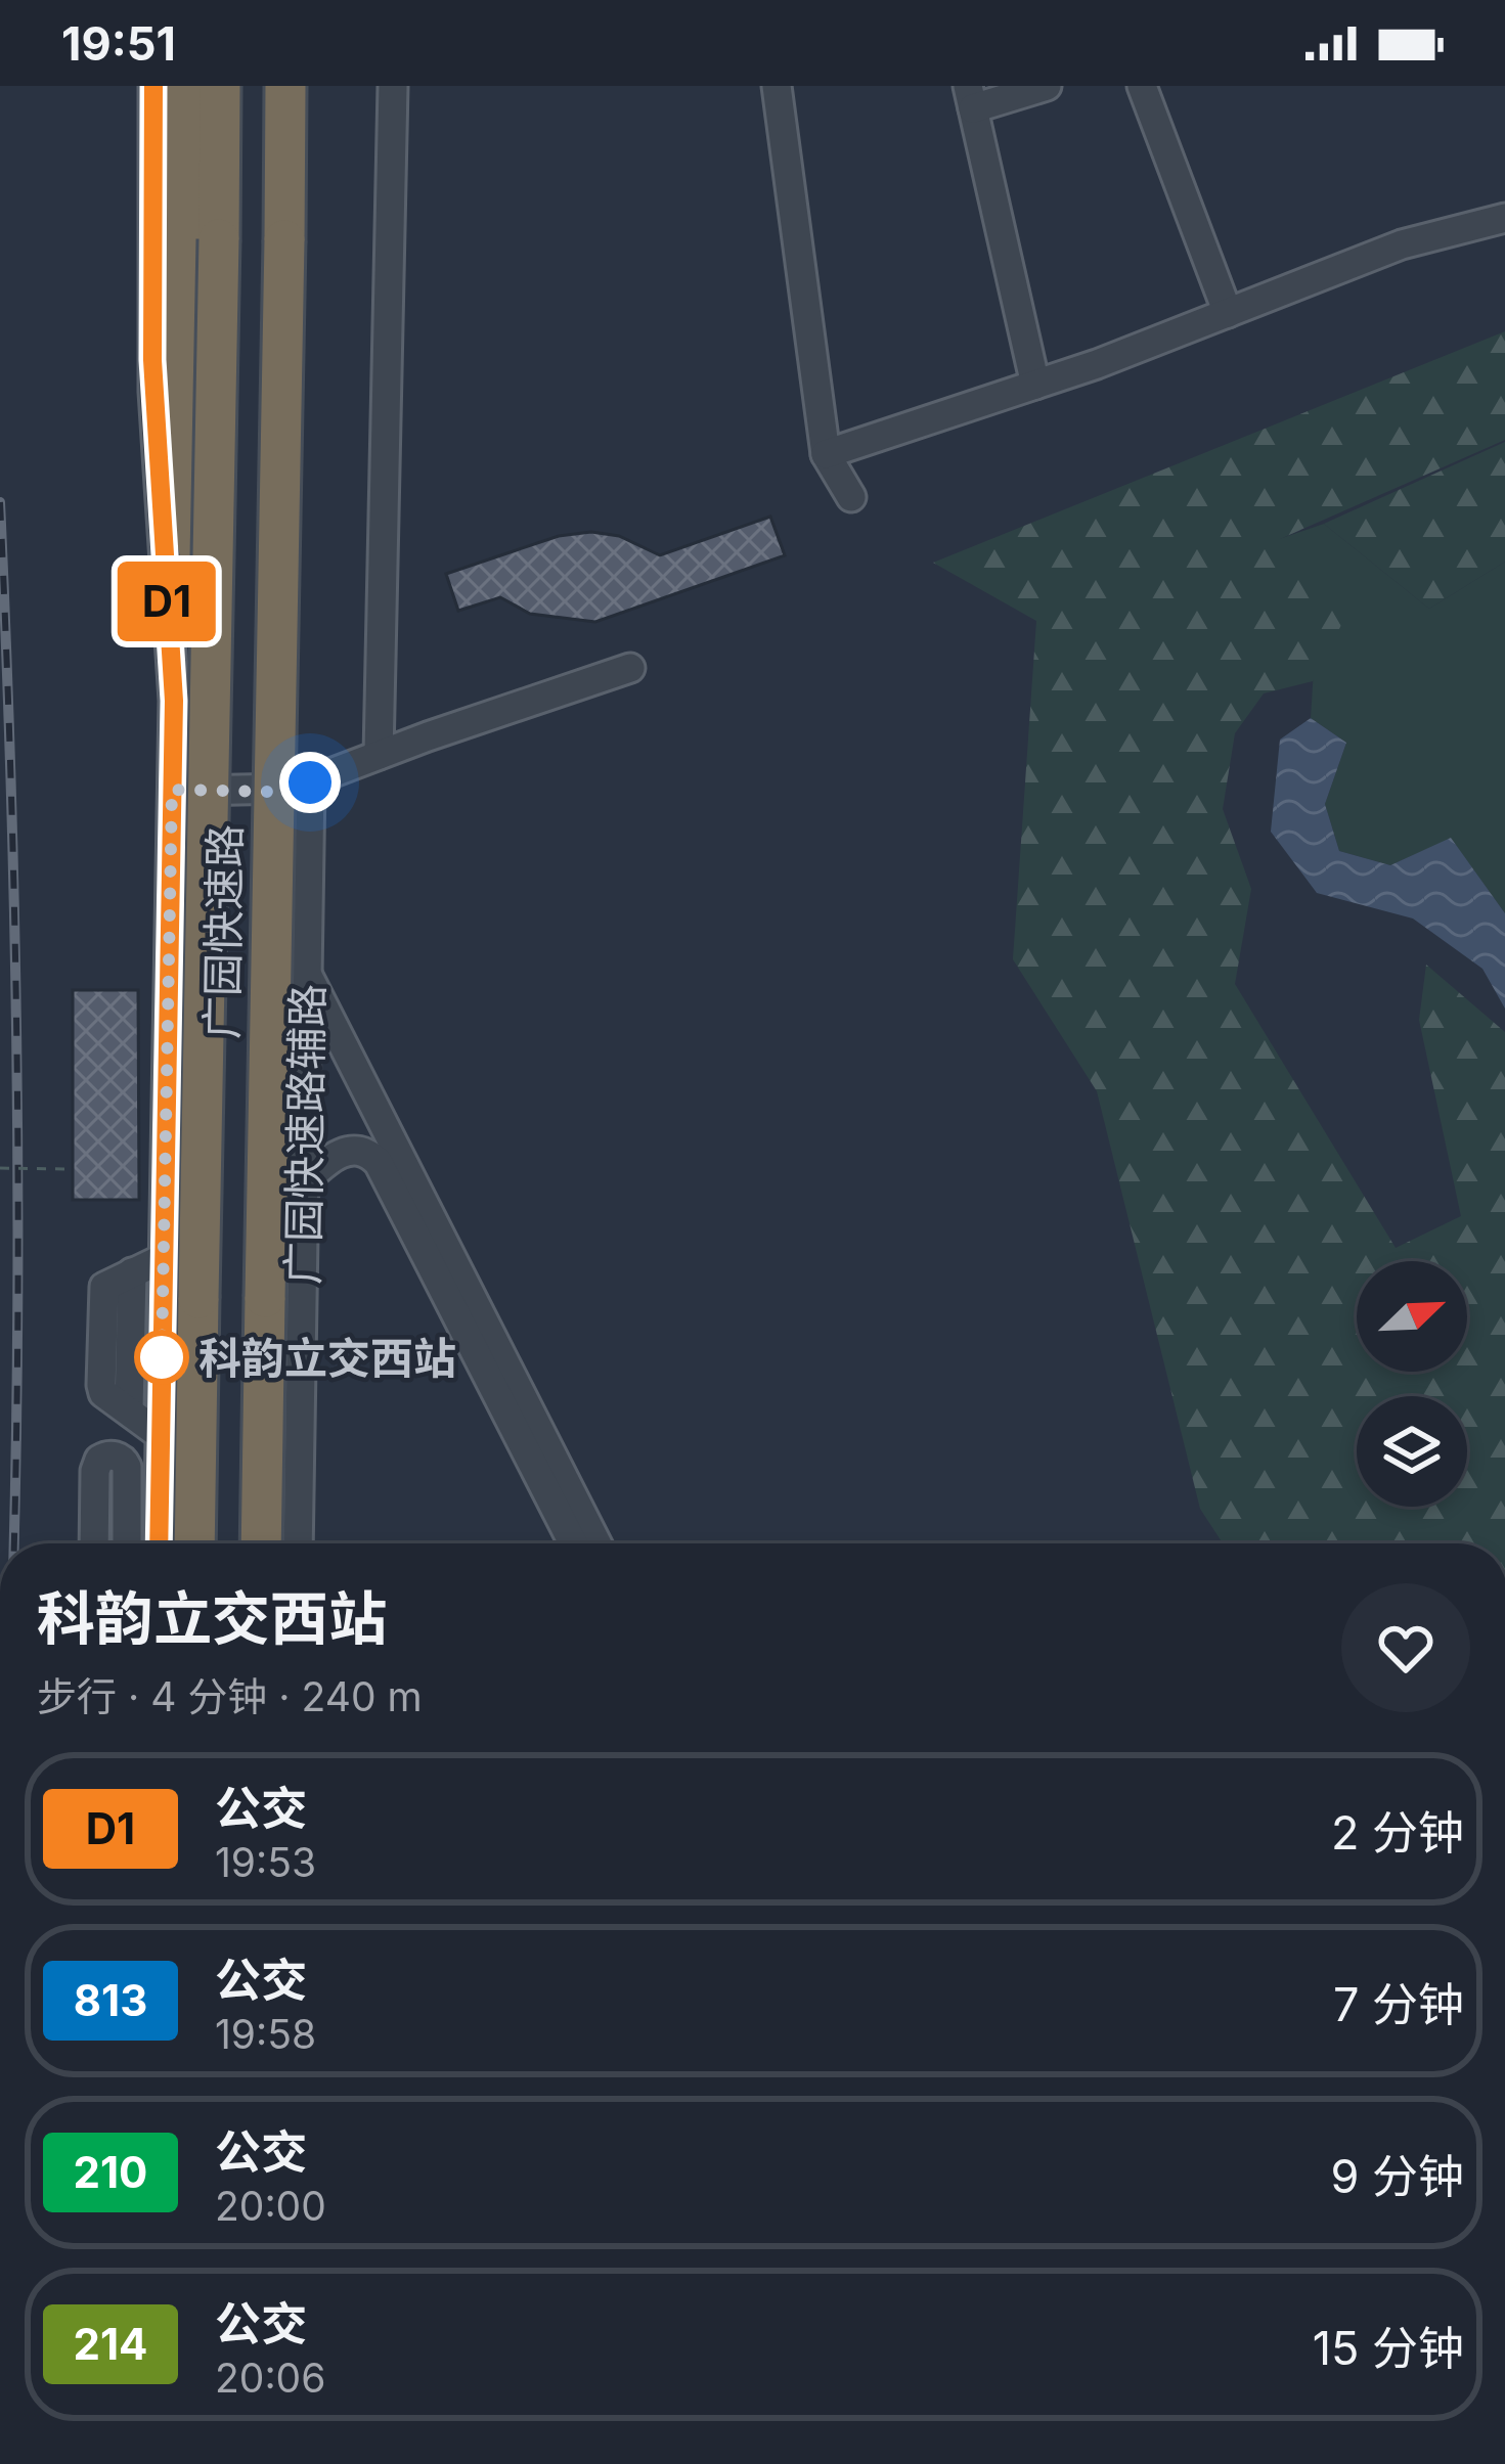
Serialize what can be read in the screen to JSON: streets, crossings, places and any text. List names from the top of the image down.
{
  "streets": {
    "highway": ["广园快速路"],
    "street": ["广园快速路辅路"]
  },
  "places": ["科韵立交西站"],
  "lines": ["bus line D1"],
  "north": "top right",
  "page": {
    "status": "19:51",
    "on_map": "D1",
    "heading": ["科韵立交西站", "步行 · 4 分钟 · 240 m"],
    "list": [
      {
        "mark": "D1",
        "name": "公交",
        "note": "19:53",
        "value": "2 分钟"
      },
      {
        "mark": "813",
        "name": "公交",
        "note": "19:58",
        "value": "7 分钟"
      },
      {
        "mark": "210",
        "name": "公交",
        "note": "20:00",
        "value": "9 分钟"
      },
      {
        "mark": "214",
        "name": "公交",
        "note": "20:06",
        "value": "15 分钟"
      }
    ]
  }
}
